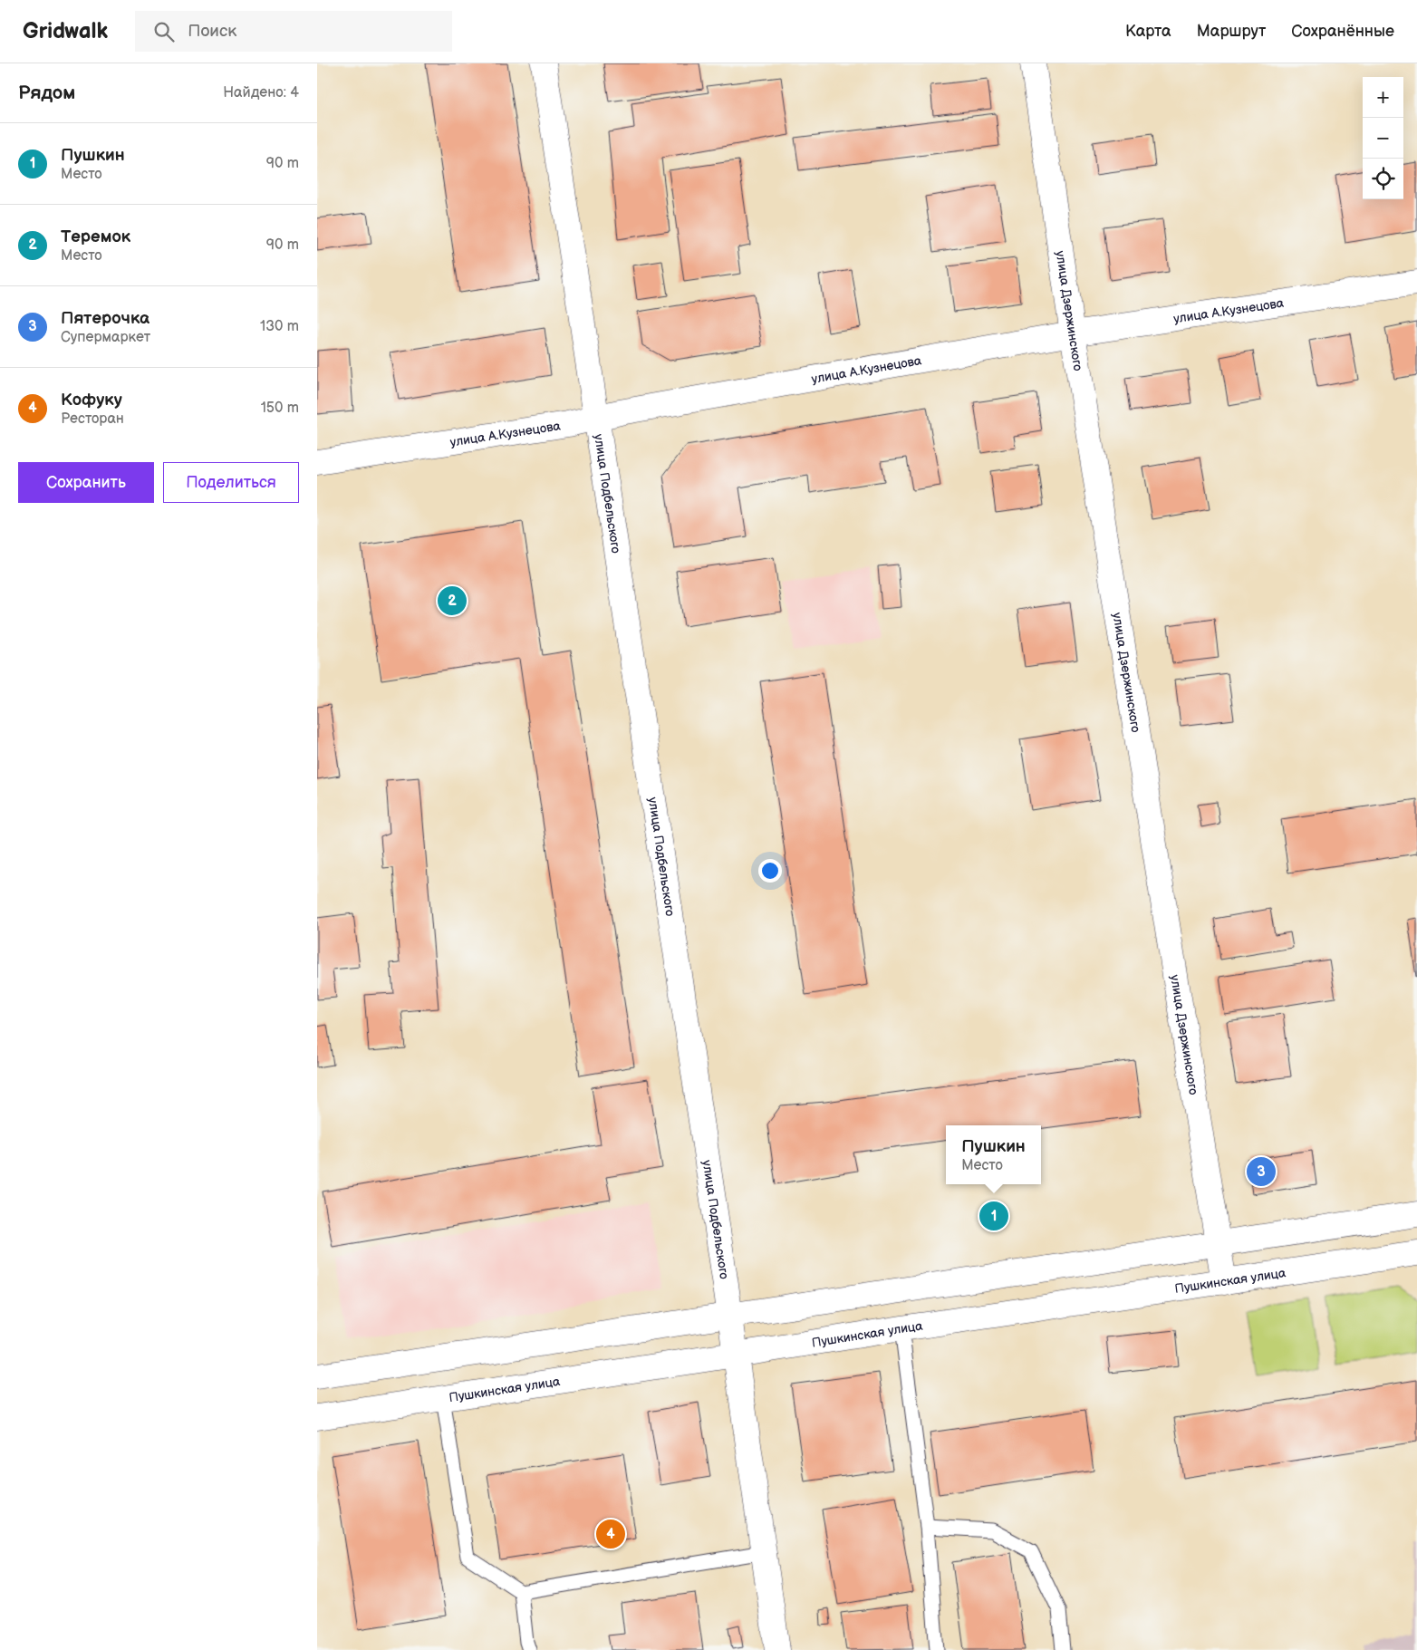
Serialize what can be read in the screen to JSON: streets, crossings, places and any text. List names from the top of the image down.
{
  "streets": {
    "main road": [
      "улица Дзержинского",
      "улица А.Кузнецова",
      "улица Подбельского",
      "Пушкинская улица"
    ]
  },
  "crossings": [
    ["улица Дзержинского", "улица А.Кузнецова"],
    ["улица Дзержинского", "Пушкинская улица"],
    ["улица А.Кузнецова", "улица Подбельского"],
    ["улица Подбельского", "Пушкинская улица"]
  ],
  "page": {
    "header": "Gridwalk",
    "search": "Поиск",
    "nav": ["Карта", "Маршрут", "Сохранённые"],
    "heading": ["Рядом", "Найдено: 4"],
    "map_buttons": ["+", "−"],
    "list": [
      {
        "mark": "1",
        "name": "Пушкин",
        "note": "Место",
        "value": "90 m"
      },
      {
        "mark": "2",
        "name": "Теремок",
        "note": "Место",
        "value": "90 m"
      },
      {
        "mark": "3",
        "name": "Пятерочка",
        "note": "Супермаркет",
        "value": "130 m"
      },
      {
        "mark": "4",
        "name": "Кофуку",
        "note": "Ресторан",
        "value": "150 m"
      }
    ],
    "buttons": ["Сохранить", "Поделиться"],
    "pins": [
      "2",
      "3",
      "1",
      "4"
    ],
    "popup": ["Пушкин", "Место"]
  }
}
